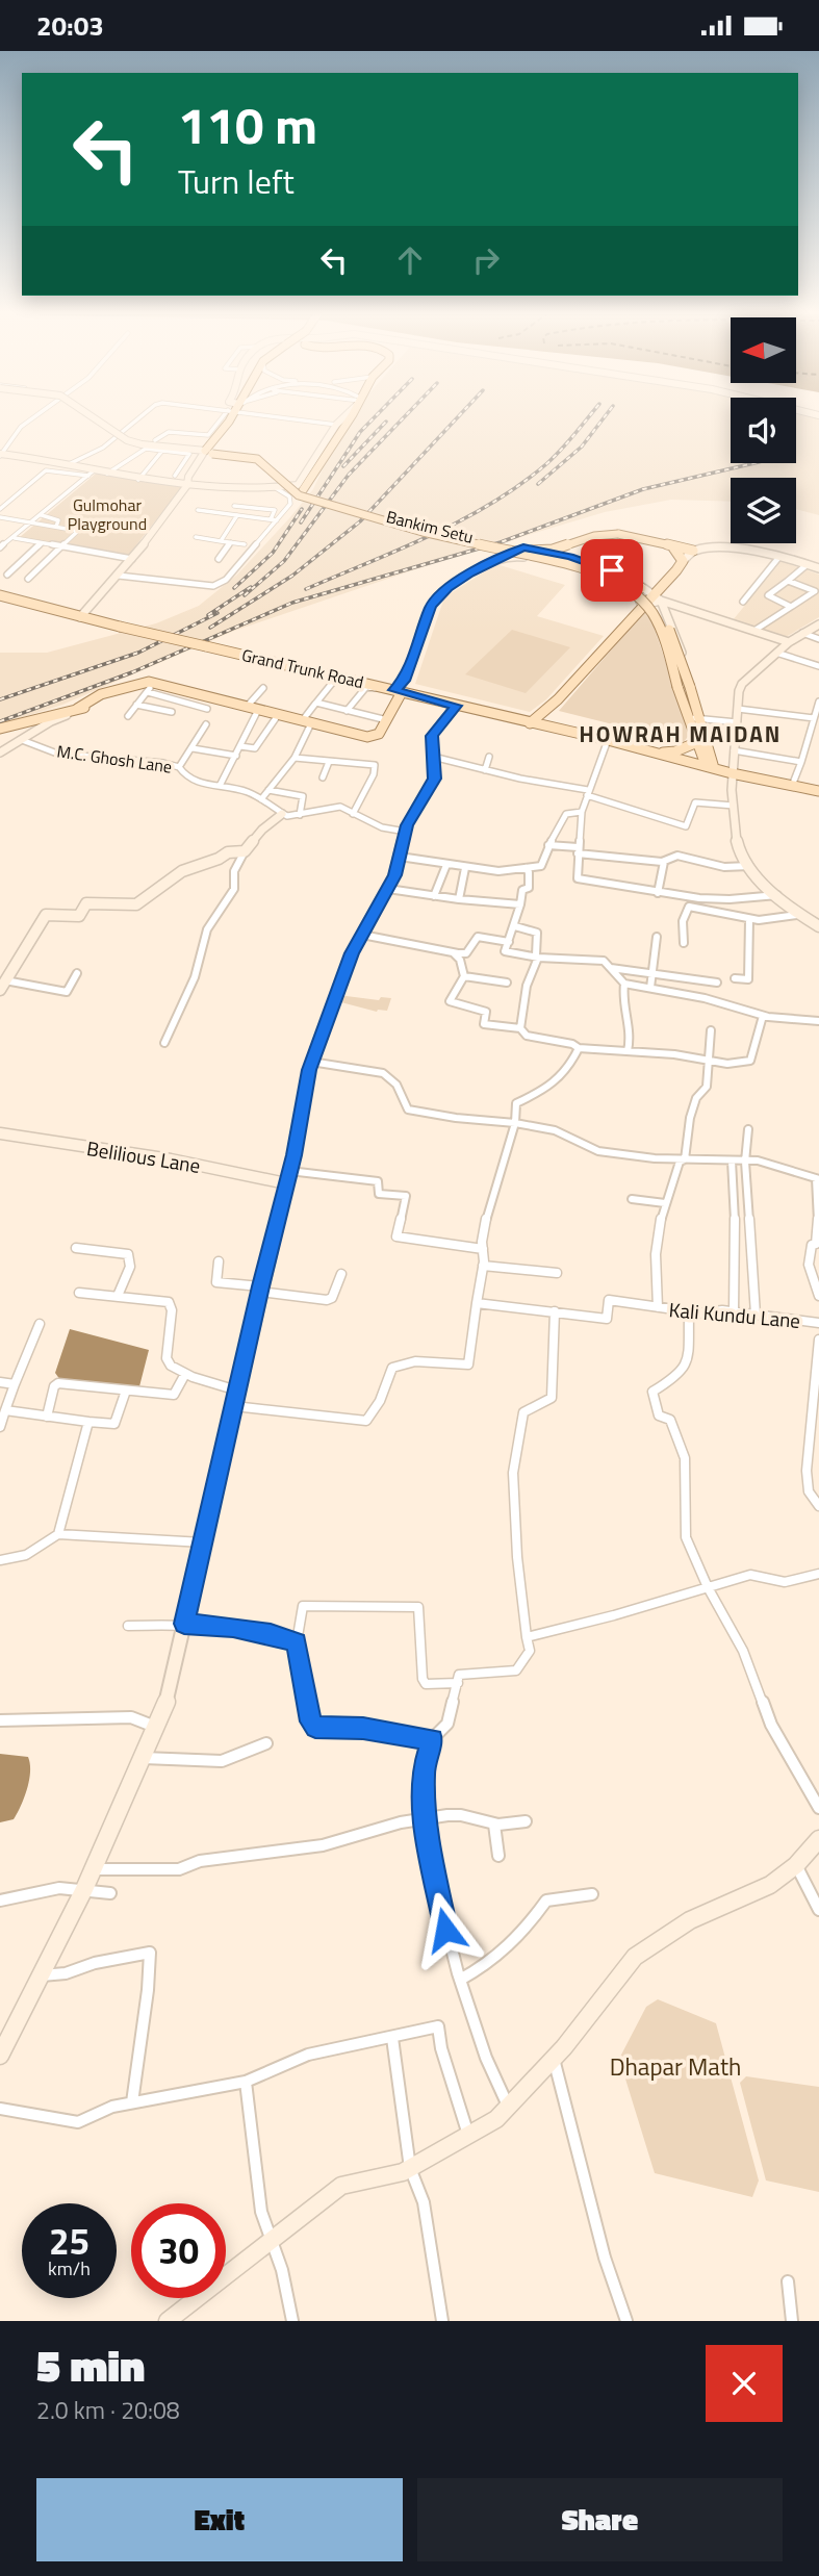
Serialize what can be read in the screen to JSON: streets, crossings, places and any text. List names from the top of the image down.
{
  "streets": {
    "main road": ["Bankim Setu", "Grand Trunk Road", "Belilious Lane"],
    "street": ["M.C. Ghosh Lane", "Kali Kundu Lane"]
  },
  "crossings": [
    ["Bankim Setu", "Grand Trunk Road"]
  ],
  "districts": ["HOWRAH MAIDAN"],
  "parks": ["Gulmohar Playground", "Dhapar Math"],
  "north": "left",
  "page": {
    "status": "20:03",
    "turn": ["110 m", "Turn left"],
    "speed": "25 km/h",
    "limit": "30",
    "heading": ["5 min", "2.0 km · 20:08"],
    "buttons": ["Exit", "Share"]
  }
}
